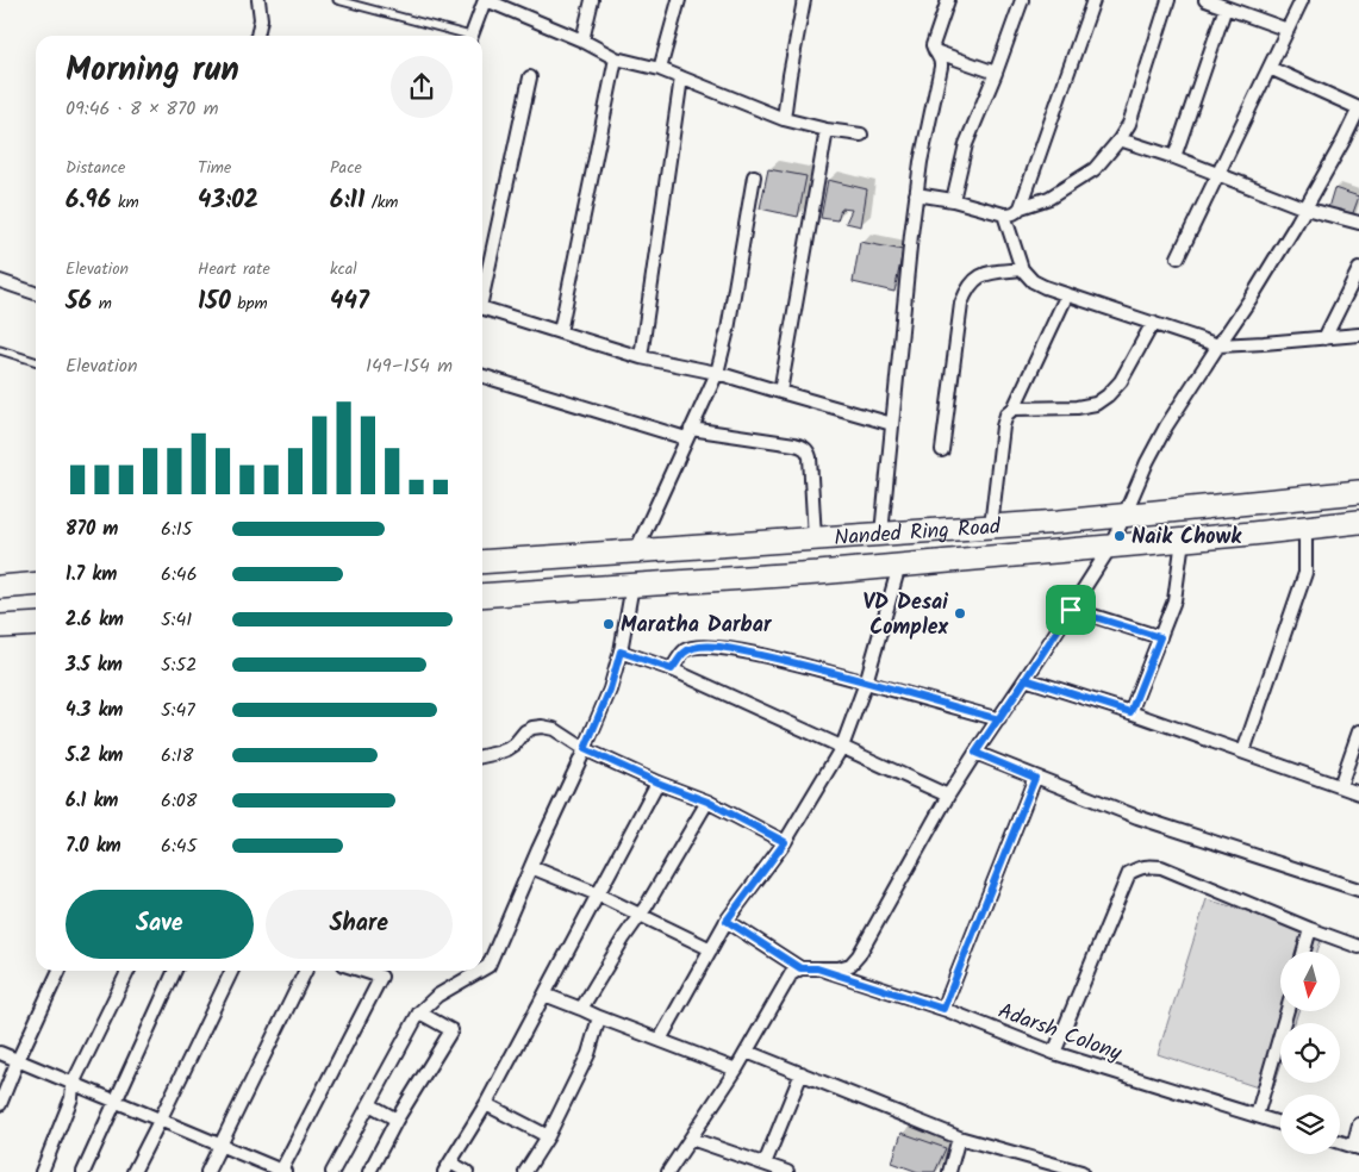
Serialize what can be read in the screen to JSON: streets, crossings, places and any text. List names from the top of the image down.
{
  "streets": {
    "highway": ["Nanded Ring Road"],
    "street": ["Adarsh Colony"]
  },
  "places": ["Naik Chowk", "VD Desai Complex", "Maratha Darbar"],
  "north": "bottom",
  "page": {
    "heading": ["Morning run", "09:46 · 8 × 870 m"],
    "stats": [
      ["Distance", "6.96 km"],
      ["Time", "43:02"],
      ["Pace", "6:11 /km"],
      ["Elevation", "56 m"],
      ["Heart rate", "150 bpm"],
      ["kcal", "447"]
    ],
    "chart": ["Elevation", "149–154 m"],
    "list": [
      {
        "name": "870 m",
        "note": "6:15"
      },
      {
        "name": "1.7 km",
        "note": "6:46"
      },
      {
        "name": "2.6 km",
        "note": "5:41"
      },
      {
        "name": "3.5 km",
        "note": "5:52"
      },
      {
        "name": "4.3 km",
        "note": "5:47"
      },
      {
        "name": "5.2 km",
        "note": "6:18"
      },
      {
        "name": "6.1 km",
        "note": "6:08"
      },
      {
        "name": "7.0 km",
        "note": "6:45"
      }
    ],
    "buttons": ["Save", "Share"]
  }
}
